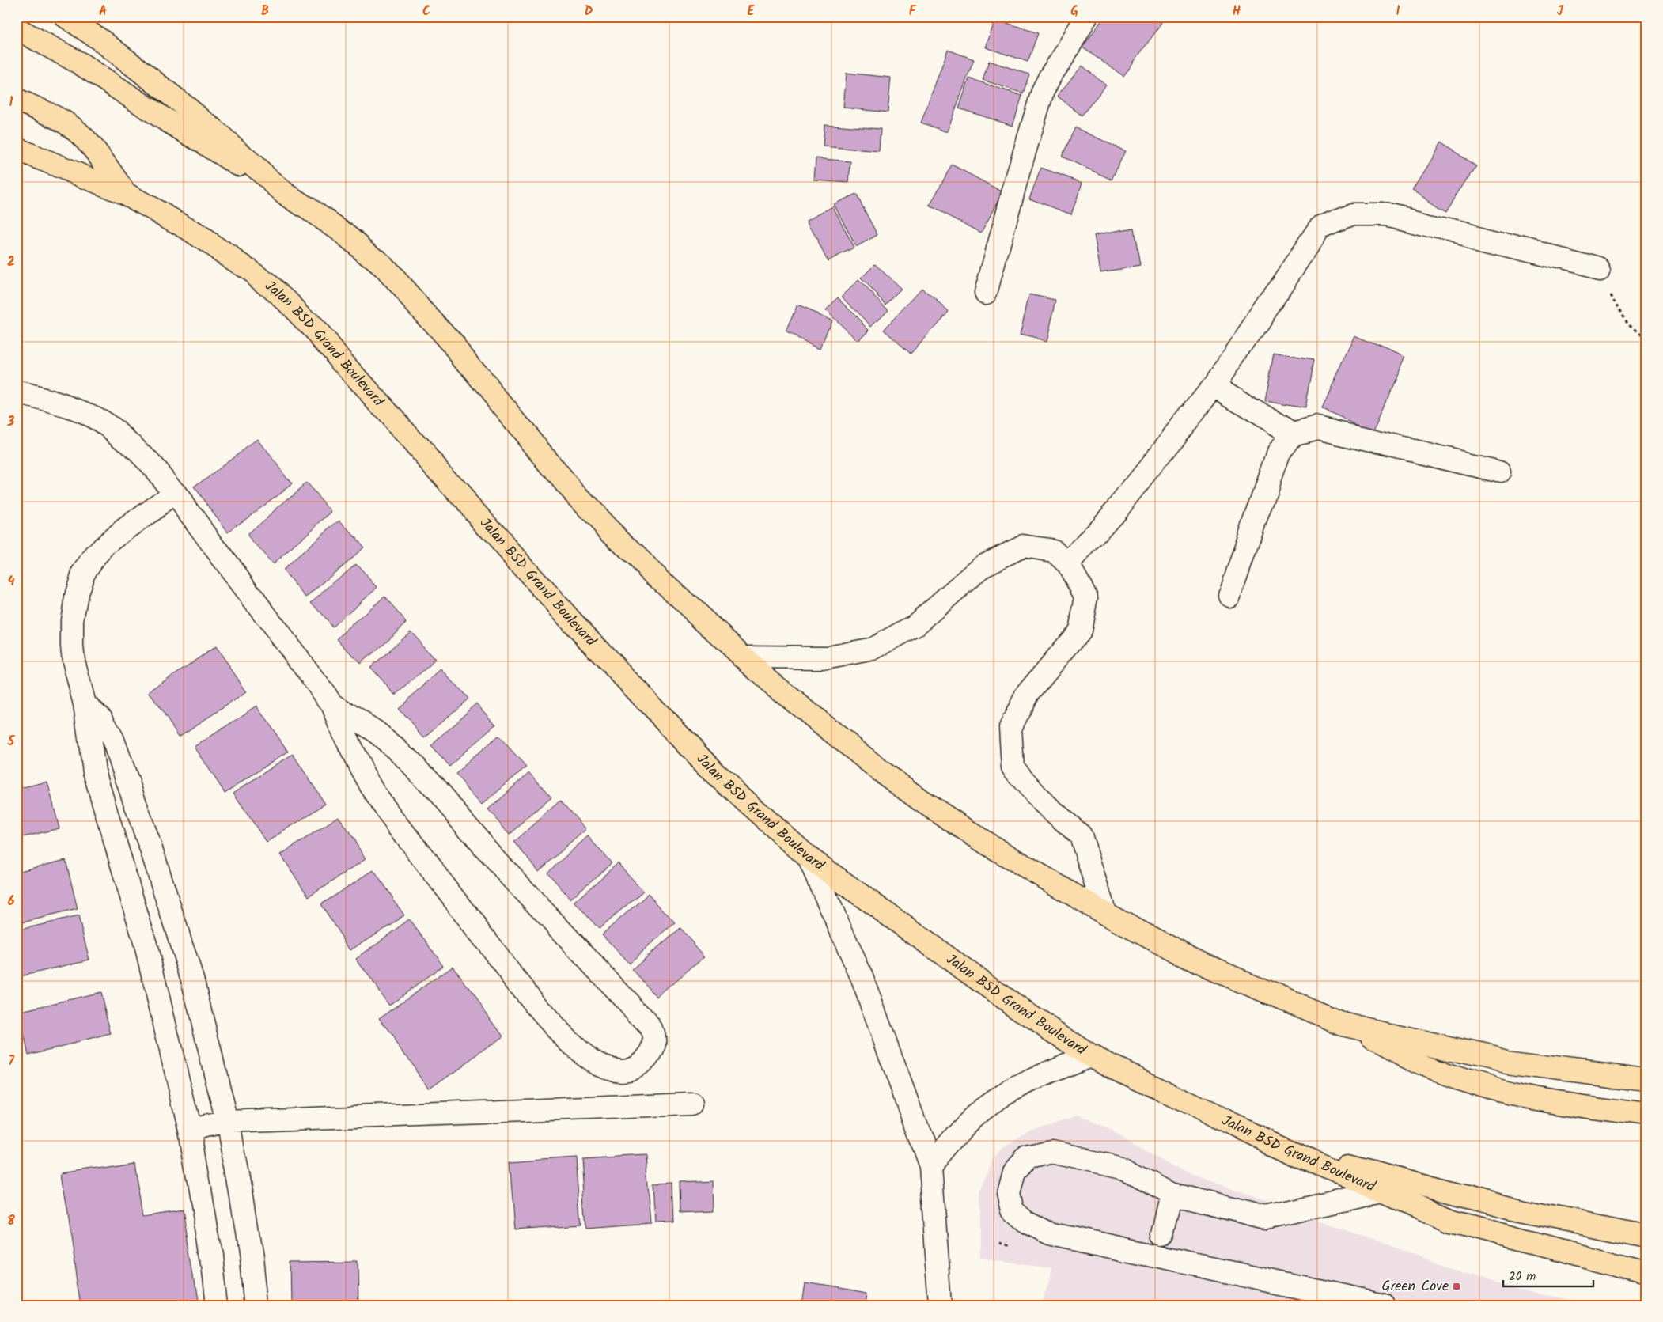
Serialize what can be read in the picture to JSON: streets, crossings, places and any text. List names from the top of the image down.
{
  "streets": {
    "main road": ["Jalan BSD Grand Boulevard"]
  },
  "places": {
    "transit": ["Green Cove"]
  },
  "scale_bar": "20 m",
  "grid": {
    "columns": [
      "A",
      "B",
      "C",
      "D",
      "E",
      "F",
      "G",
      "H",
      "I",
      "J"
    ],
    "rows": [
      "1",
      "2",
      "3",
      "4",
      "5",
      "6",
      "7",
      "8"
    ]
  }
}
